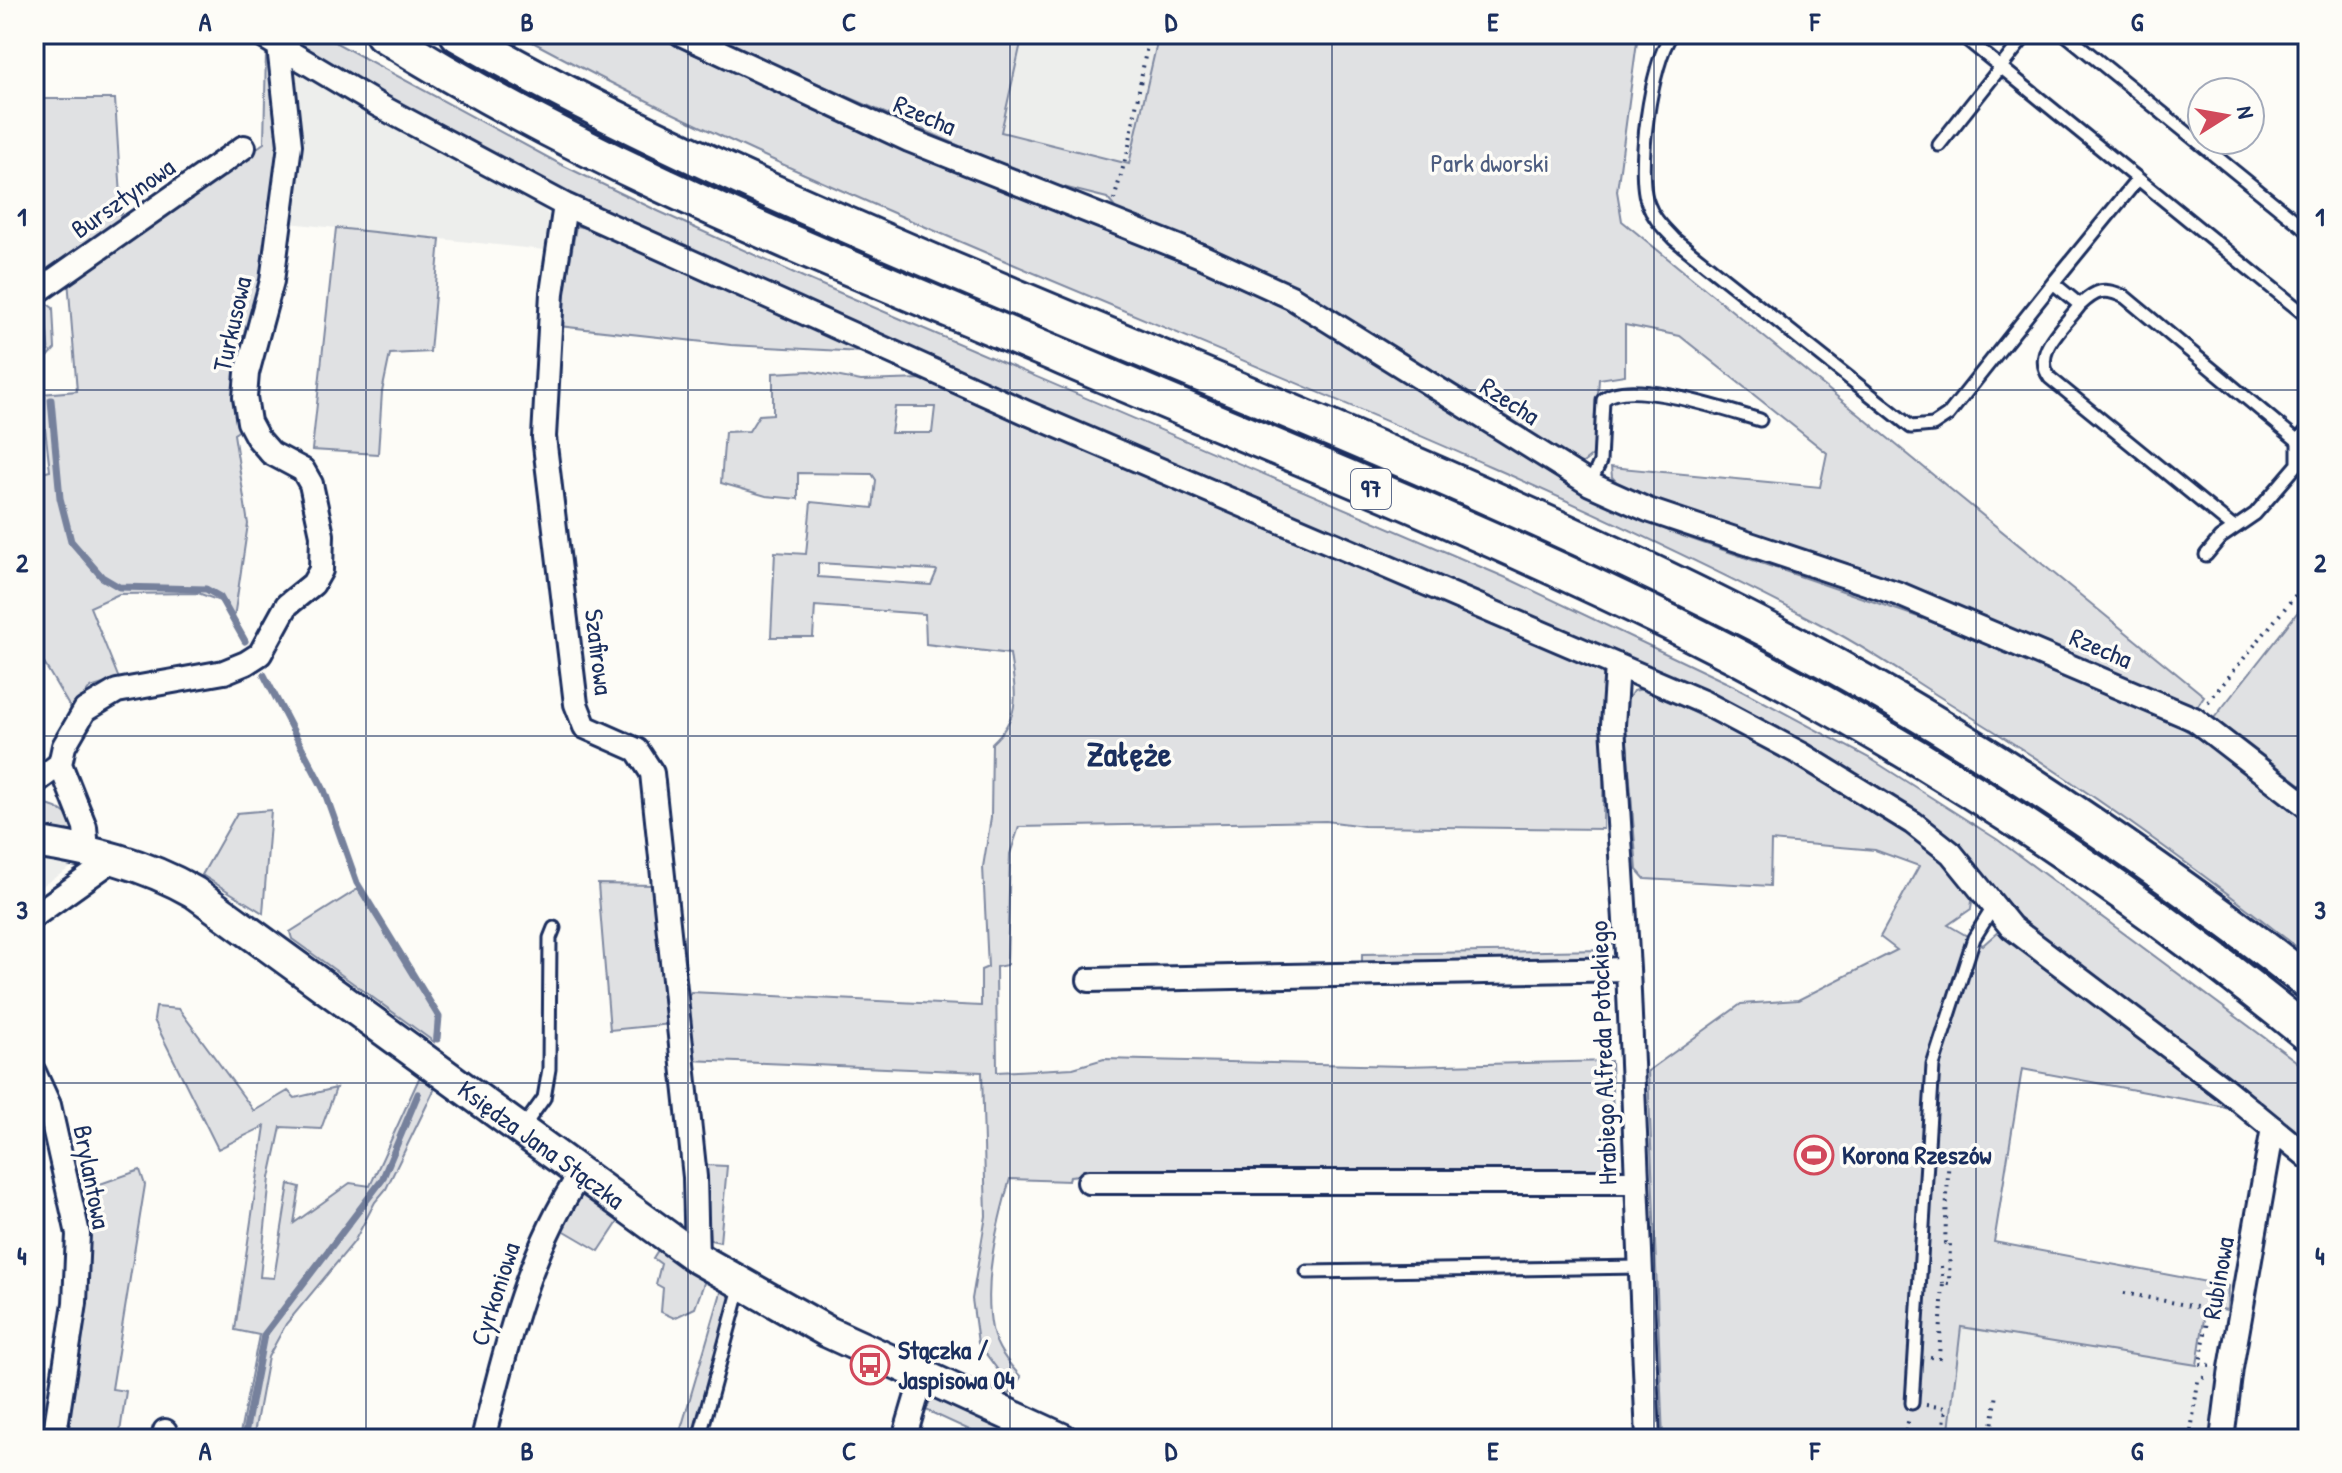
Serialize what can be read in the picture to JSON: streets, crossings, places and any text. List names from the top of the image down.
{
  "streets": {
    "main road": ["97"],
    "street": [
      "Rzecha",
      "Bursztynowa",
      "Turkusowa",
      "Szafirowa",
      "Hrabiego Alfreda Potockiego",
      "Księdza Jana Stączka",
      "Brylantowa",
      "Rubinowa",
      "Cyrkoniowa"
    ]
  },
  "crossings": [
    ["Szafirowa", "Księdza Jana Stączka"],
    ["Księdza Jana Stączka", "Cyrkoniowa"]
  ],
  "districts": ["Załęże"],
  "parks": ["Park dworski"],
  "places": {
    "sports": ["Korona Rzeszów"],
    "bus stop": ["Stączka / Jaspisowa 04"]
  },
  "north": "right",
  "grid": {
    "columns": [
      "A",
      "B",
      "C",
      "D",
      "E",
      "F",
      "G"
    ],
    "rows": [
      "1",
      "2",
      "3",
      "4"
    ]
  }
}
